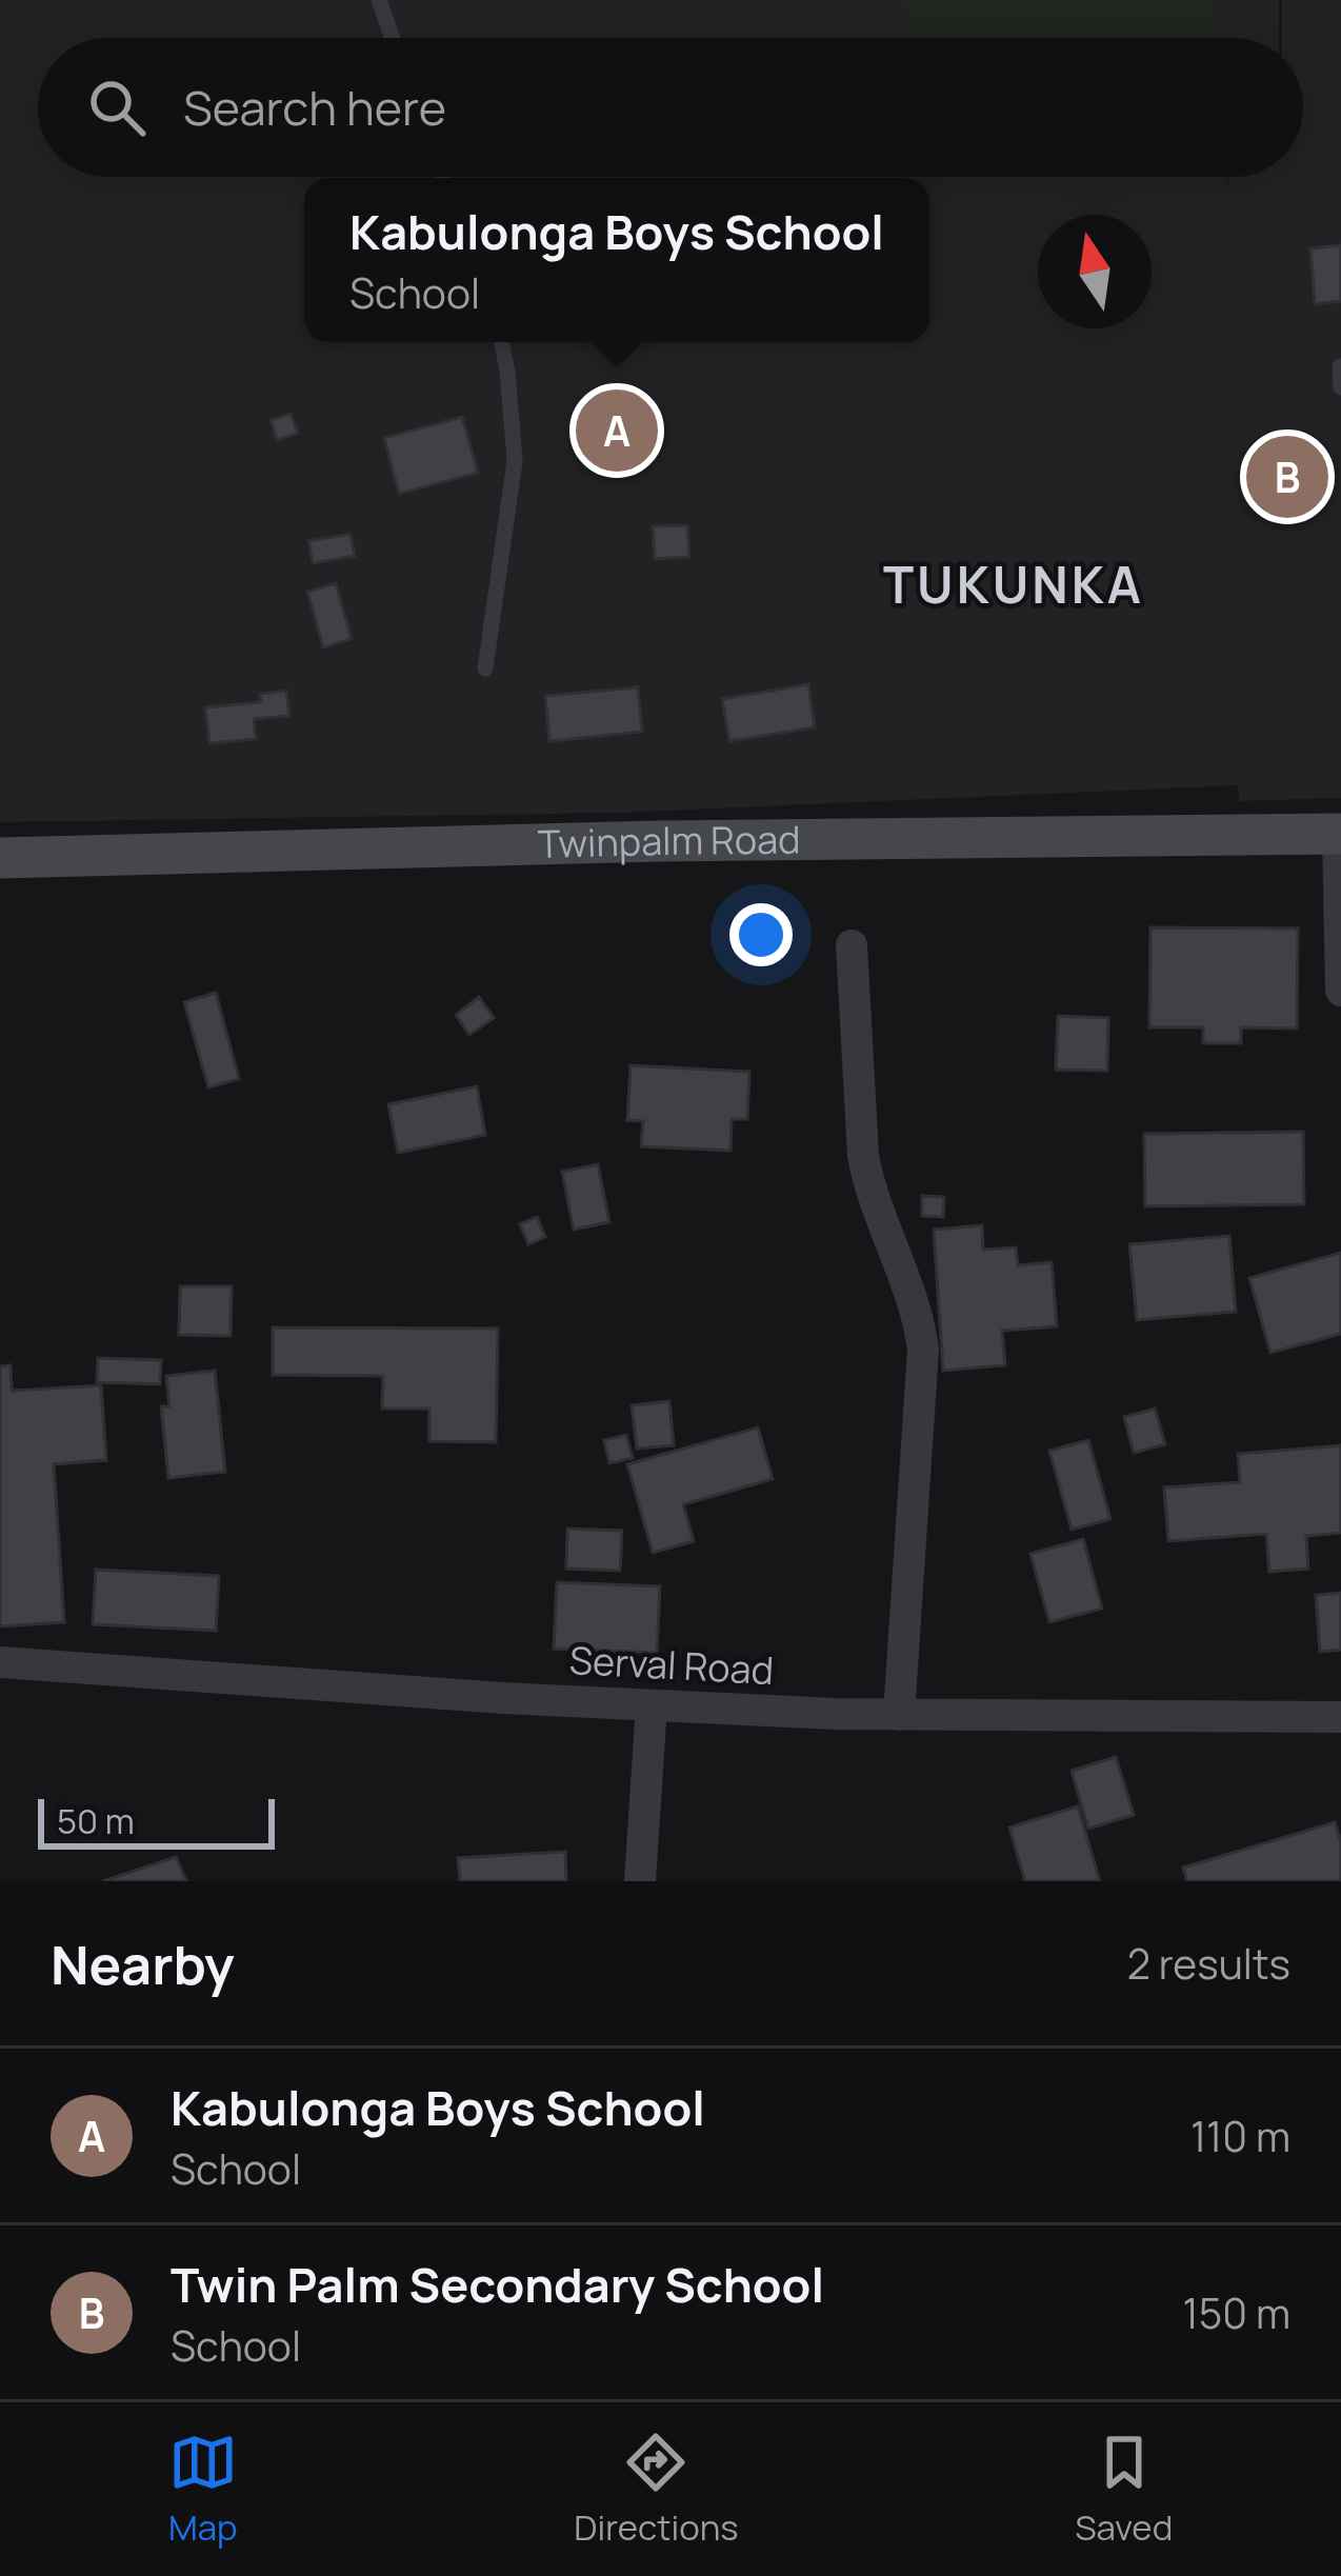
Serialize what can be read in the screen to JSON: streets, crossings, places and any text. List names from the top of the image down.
{
  "streets": {
    "main road": ["Twinpalm Road"],
    "street": ["Serval Road"]
  },
  "districts": ["TUKUNKA"],
  "scale_bar": "50 m",
  "north": "top",
  "page": {
    "search": "Search here",
    "popup": ["Kabulonga Boys School", "School"],
    "pins": ["A", "B"],
    "scale": "50 m",
    "heading": ["Nearby", "2 results"],
    "list": [
      {
        "mark": "A",
        "name": "Kabulonga Boys School",
        "note": "School",
        "value": "110 m"
      },
      {
        "mark": "B",
        "name": "Twin Palm Secondary School",
        "note": "School",
        "value": "150 m"
      }
    ],
    "nav": ["Map", "Directions", "Saved"]
  }
}
